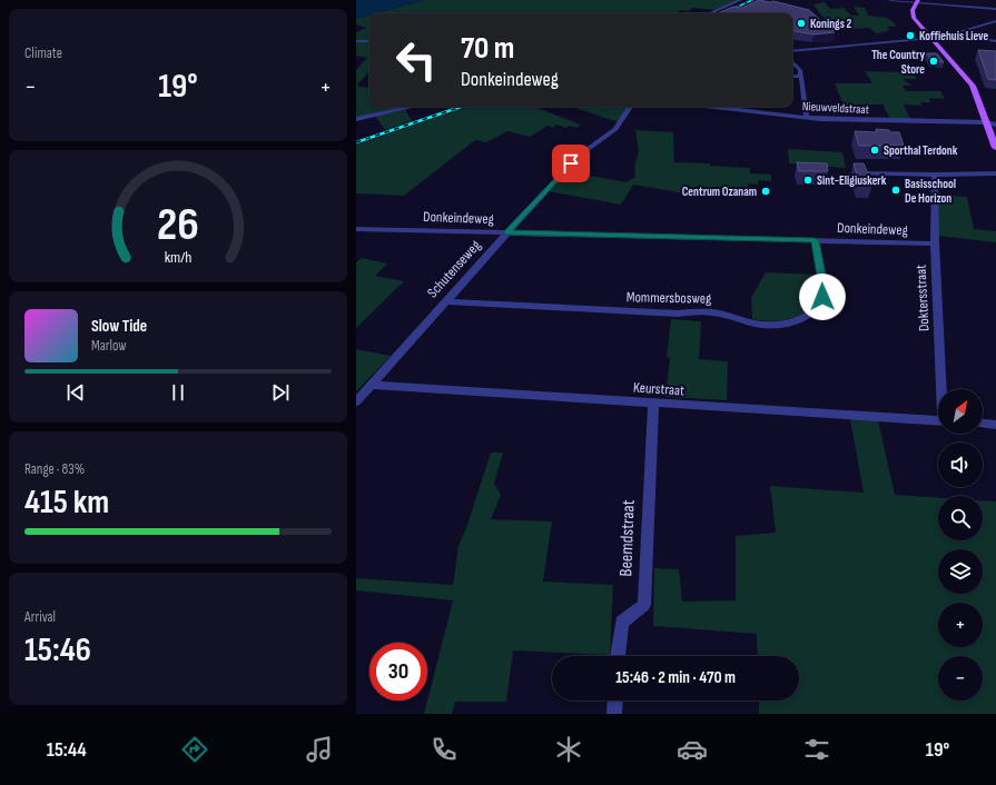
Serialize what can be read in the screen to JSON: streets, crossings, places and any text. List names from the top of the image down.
{
  "streets": {
    "street": [
      "Nieuwveldstraat",
      "Donkeindeweg",
      "Schutenseweg",
      "Mommersbosweg",
      "Doktersstraat",
      "Keurstraat",
      "Beemdstraat"
    ]
  },
  "crossings": [
    ["Donkeindeweg", "Schutenseweg"],
    ["Donkeindeweg", "Mommersbosweg"],
    ["Donkeindeweg", "Doktersstraat"],
    ["Schutenseweg", "Mommersbosweg"],
    ["Schutenseweg", "Keurstraat"],
    ["Keurstraat", "Beemdstraat"]
  ],
  "places": [
    "Konings 2",
    "Koffiehuis Lieve",
    "The Country Store",
    "Sporthal Terdonk",
    "Sint-Eligiuskerk",
    "Basisschool De Horizon",
    "Centrum Ozanam"
  ],
  "north": "top right",
  "page": {
    "tile": [
      "Climate",
      ["Range · 83%", "415 km"],
      ["Arrival", "15:46"]
    ],
    "turn": ["70 m", "Donkeindeweg"],
    "heat": ["−", "19°", "+"],
    "song": ["Slow Tide", "Marlow"],
    "map_buttons": ["+", "−"],
    "limit": "30",
    "trip": "15:46 · 2 min · 470 m",
    "tabs": ["15:44", "19°"],
    "gauge": ["26", "km/h"]
  }
}
